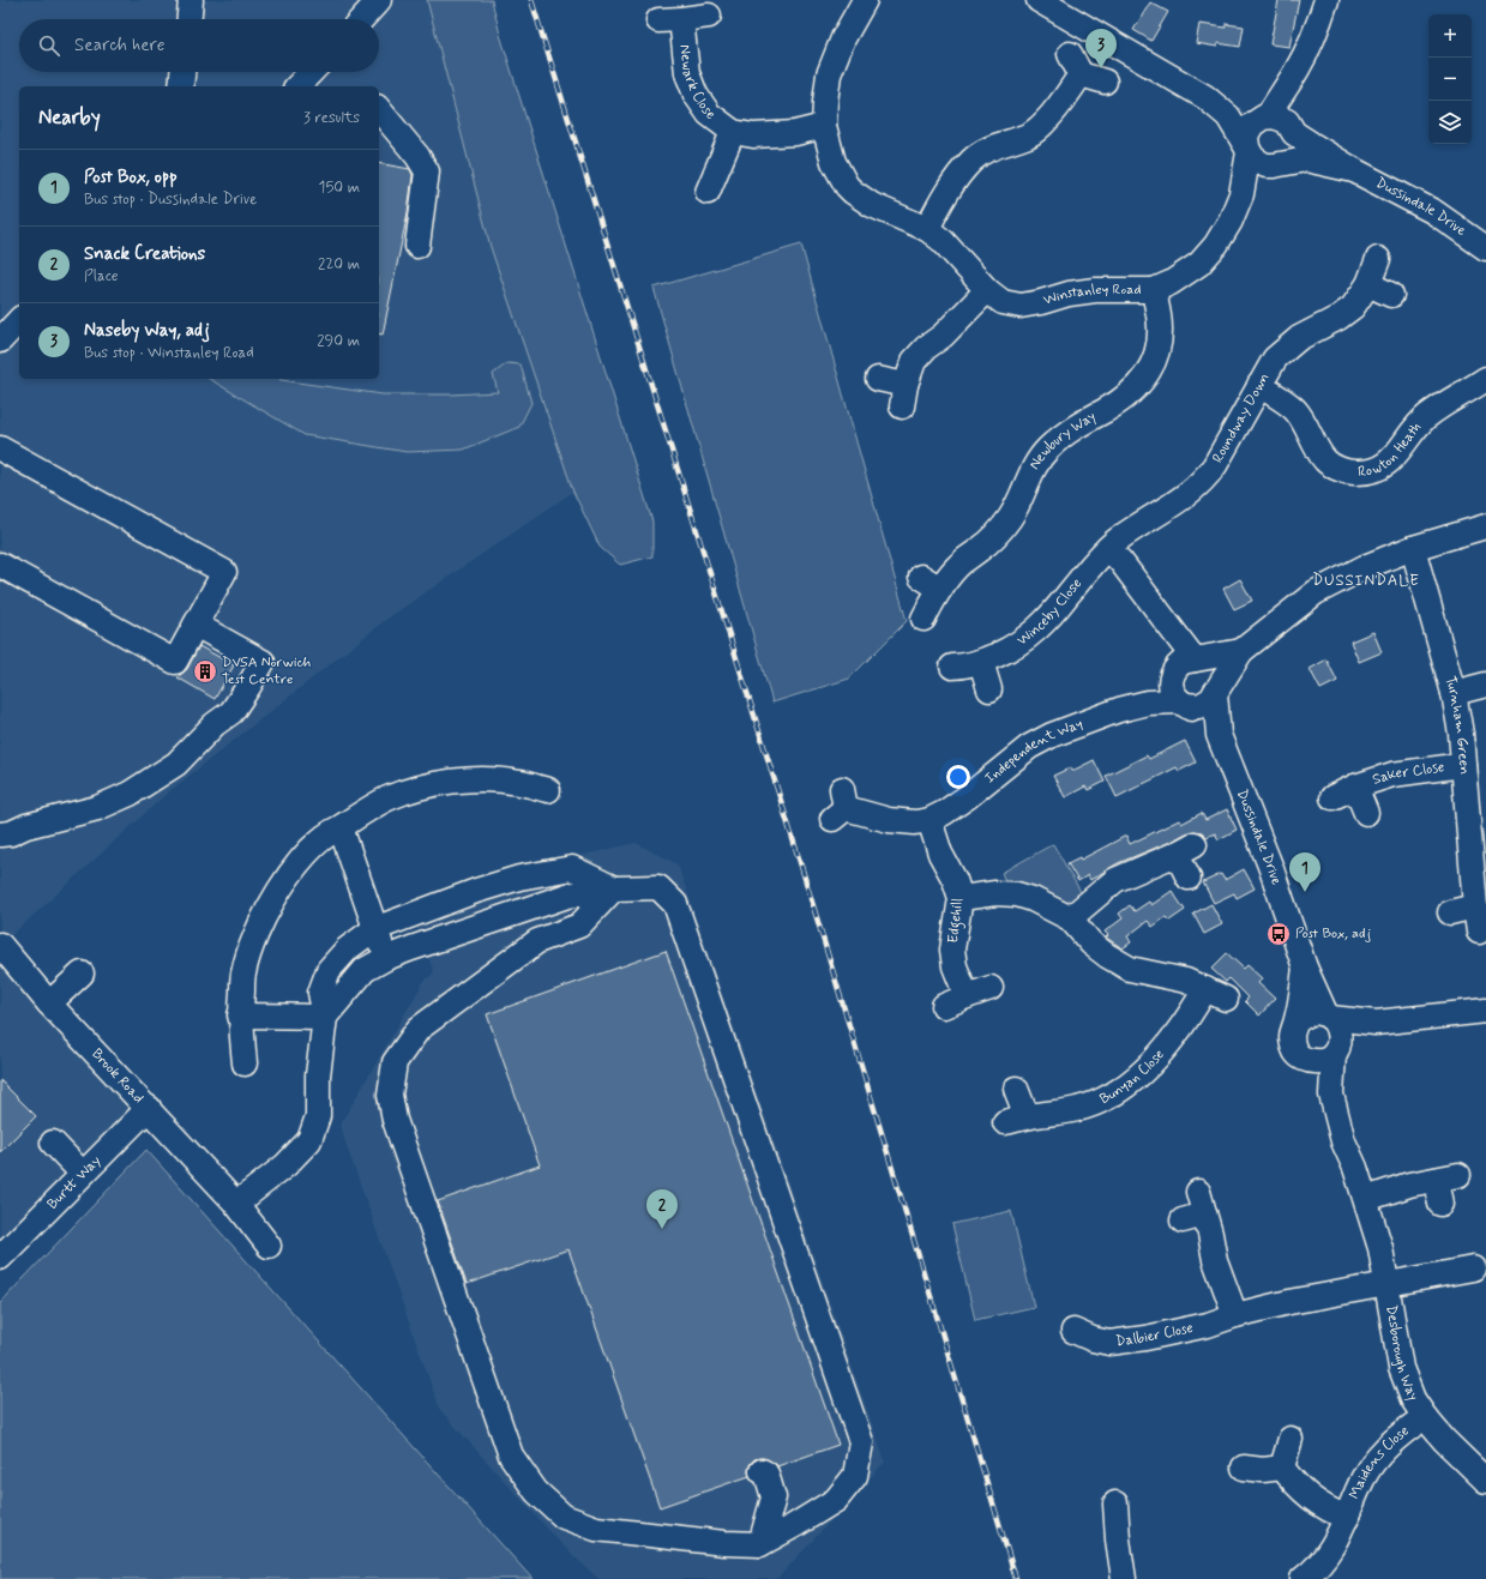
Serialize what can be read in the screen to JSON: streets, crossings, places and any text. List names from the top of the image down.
{
  "streets": {
    "street": [
      "Newark Close",
      "Dussindale Drive",
      "Winstanley Road",
      "Roundway Down",
      "Newbury Way",
      "Rowton Heath",
      "Winceby Close",
      "Turnham Green",
      "Independent Way",
      "Saker Close",
      "Edgehill",
      "Bunyan Close",
      "Brook Road",
      "Burtt Way",
      "Dalbier Close",
      "Desborough Way",
      "Maidens Close"
    ]
  },
  "crossings": [
    ["Newark Close", "Winstanley Road"],
    ["Dussindale Drive", "Winstanley Road"],
    ["Dussindale Drive", "Roundway Down"],
    ["Dussindale Drive", "Winceby Close"],
    ["Dussindale Drive", "Independent Way"],
    ["Dussindale Drive", "Desborough Way"],
    ["Winstanley Road", "Newbury Way"],
    ["Roundway Down", "Rowton Heath"],
    ["Roundway Down", "Winceby Close"],
    ["Turnham Green", "Saker Close"],
    ["Independent Way", "Edgehill"],
    ["Edgehill", "Bunyan Close"],
    ["Brook Road", "Burtt Way"],
    ["Dalbier Close", "Desborough Way"],
    ["Desborough Way", "Maidens Close"]
  ],
  "districts": ["DUSSINDALE"],
  "places": {
    "building": ["DVSA Norwich Test Centre"],
    "bus stop": ["Post Box, adj"]
  },
  "page": {
    "map_buttons": ["+", "−"],
    "search": "Search here",
    "pins": ["3", "1", "2"],
    "heading": ["Nearby", "3 results"],
    "list": [
      {
        "mark": "1",
        "name": "Post Box, opp",
        "note": "Bus stop · Dussindale Drive",
        "value": "150 m"
      },
      {
        "mark": "2",
        "name": "Snack Creations",
        "note": "Place",
        "value": "220 m"
      },
      {
        "mark": "3",
        "name": "Naseby Way, adj",
        "note": "Bus stop · Winstanley Road",
        "value": "290 m"
      }
    ]
  }
}
